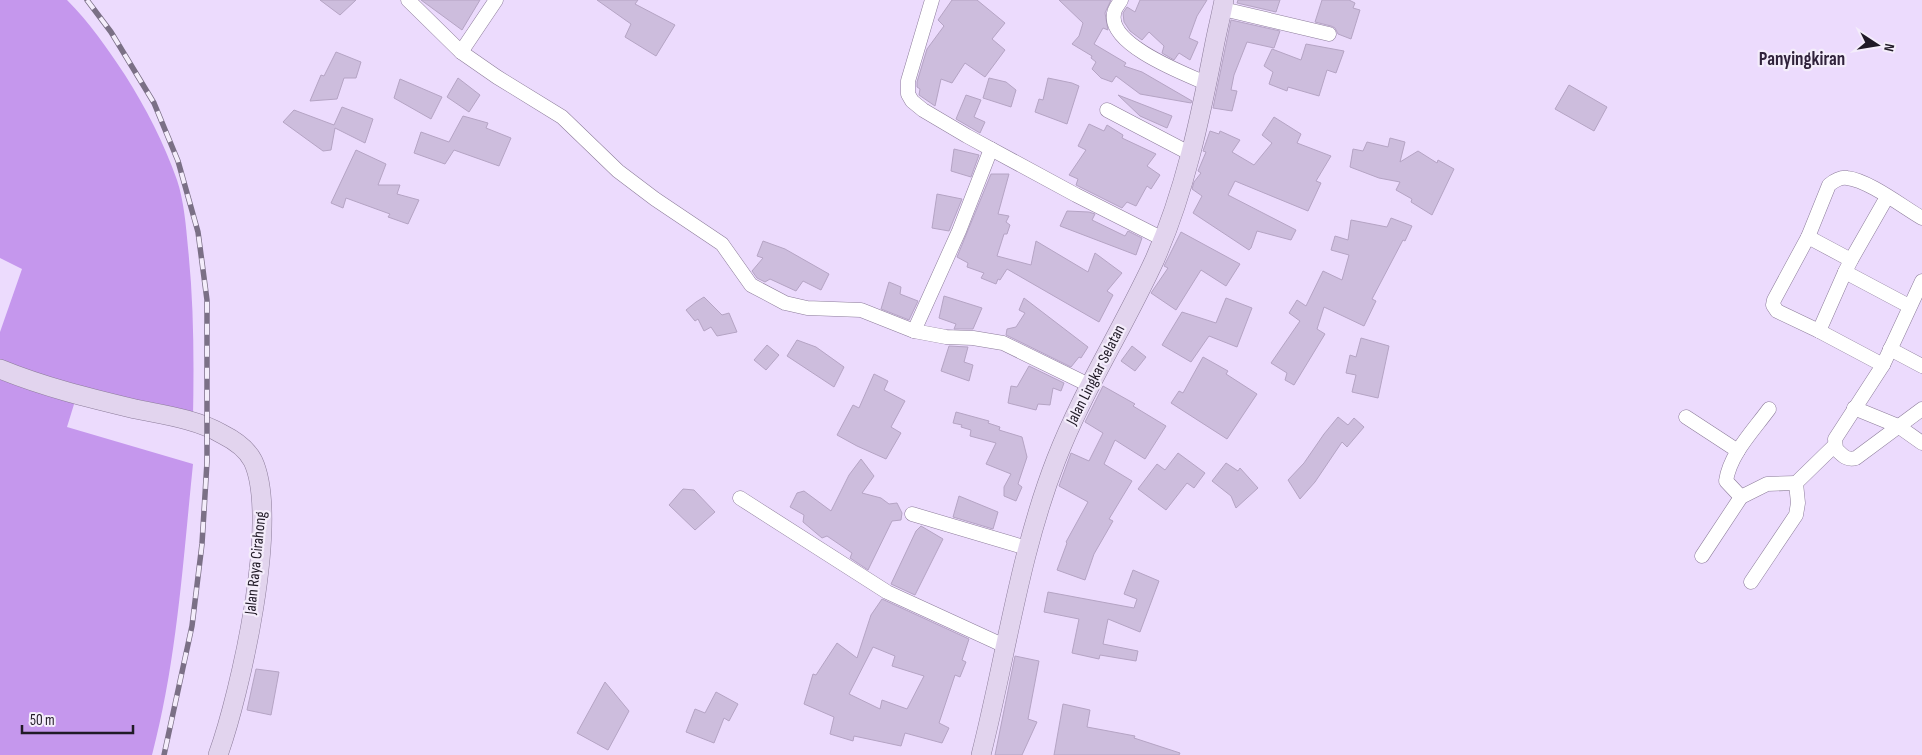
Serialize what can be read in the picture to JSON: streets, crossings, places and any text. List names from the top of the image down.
{
  "streets": {
    "street": ["Jalan Lingkar Selatan", "Jalan Raya Cirahong"]
  },
  "districts": ["Panyingkiran"],
  "scale_bar": "50 m",
  "north": "right"
}
